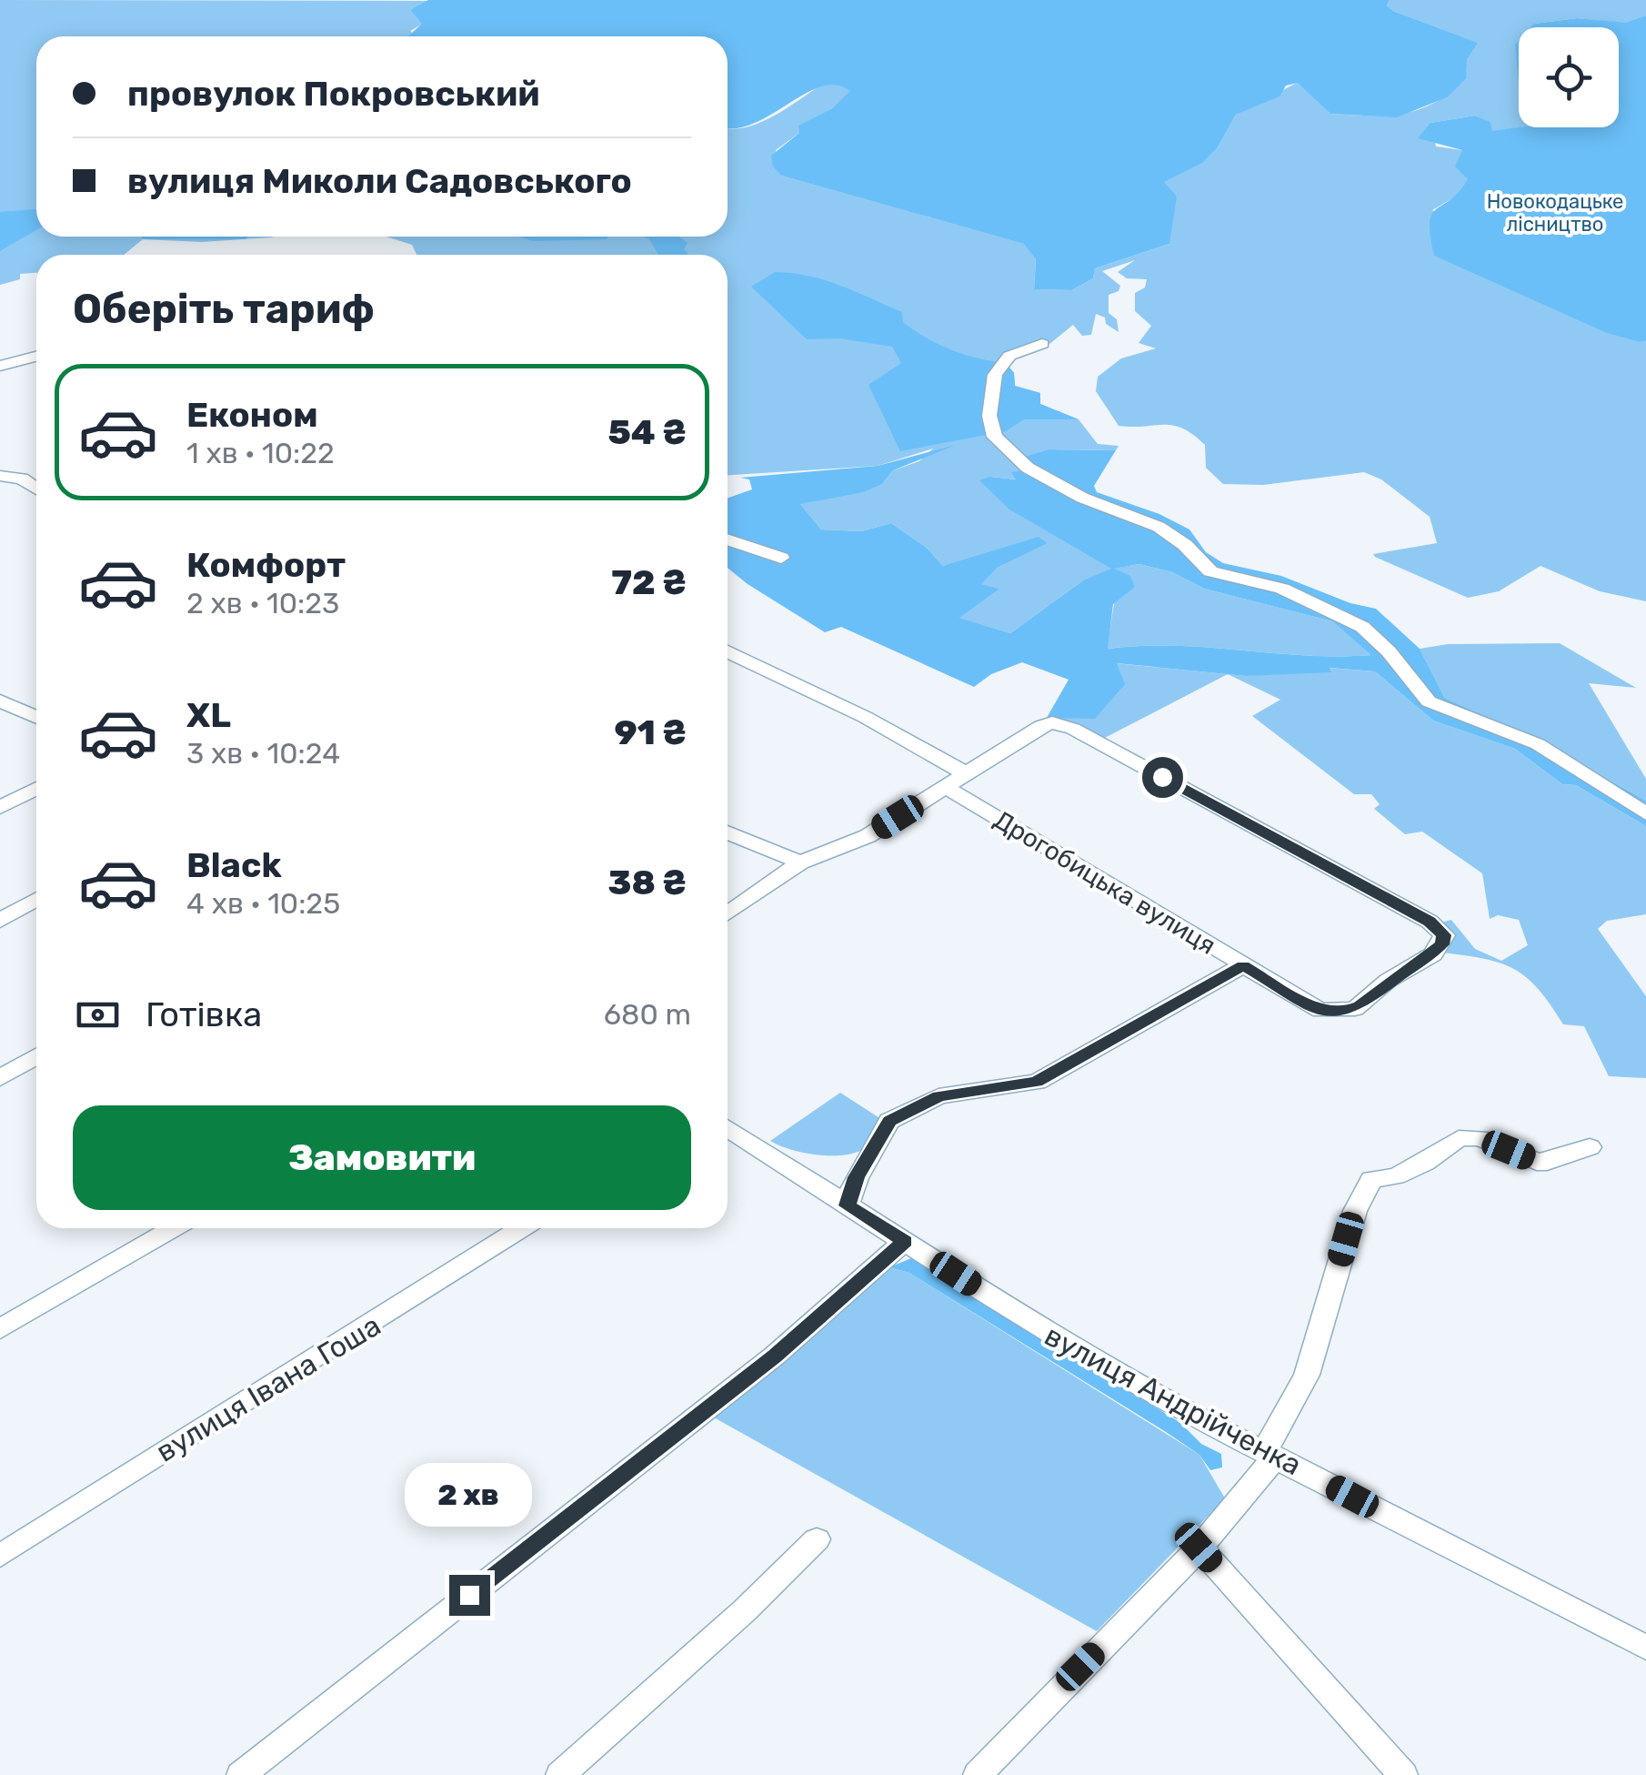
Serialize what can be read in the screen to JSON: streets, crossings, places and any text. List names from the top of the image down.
{
  "streets": {
    "street": ["Дрогобицька вулиця", "вулиця Івана Гоша", "вулиця Андрійченка"]
  },
  "parks": ["Новокодацьке лісництво"],
  "page": {
    "banner": ["провулок Покровський", "вулиця Миколи Садовського"],
    "heading": "Оберіть тариф",
    "list": [
      {
        "name": "Економ",
        "note": "1 хв · 10:22",
        "value": "54 ₴"
      },
      {
        "name": "Комфорт",
        "note": "2 хв · 10:23",
        "value": "72 ₴"
      },
      {
        "name": "XL",
        "note": "3 хв · 10:24",
        "value": "91 ₴"
      },
      {
        "name": "Black",
        "note": "4 хв · 10:25",
        "value": "38 ₴"
      }
    ],
    "pay": ["Готівка", "680 m"],
    "buttons": "Замовити",
    "bubble": "2 хв"
  }
}
